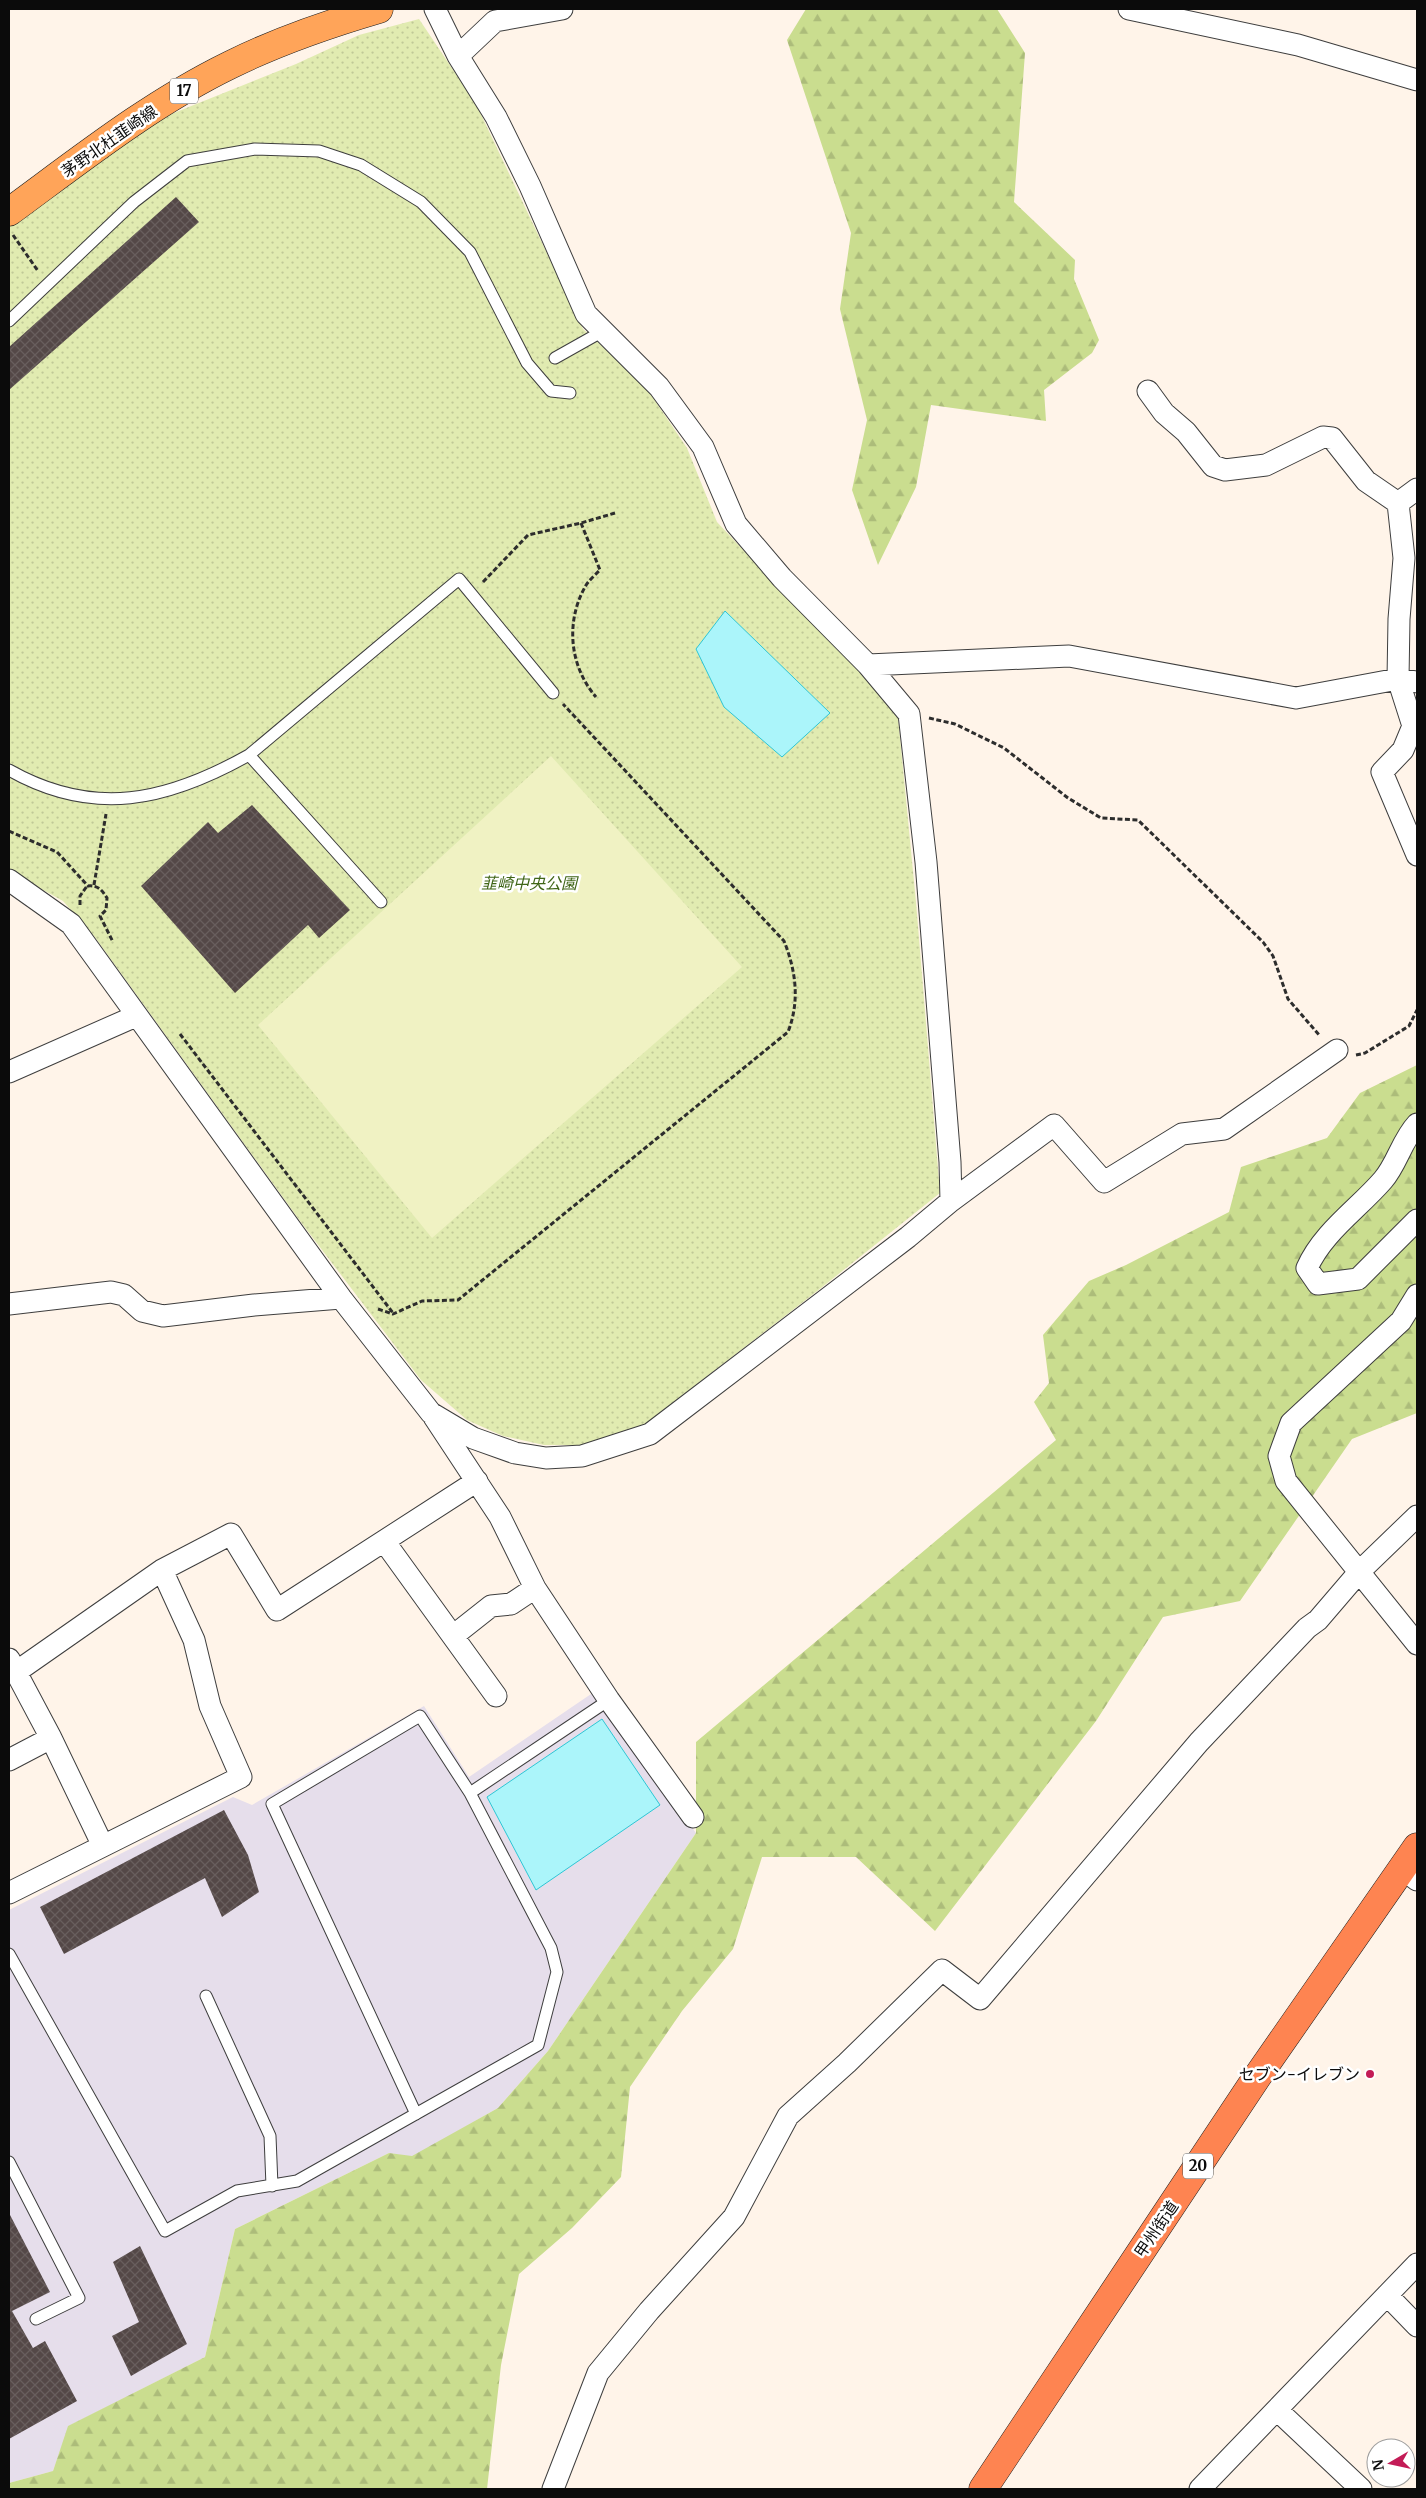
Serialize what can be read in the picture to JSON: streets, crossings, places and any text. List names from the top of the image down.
{
  "streets": {
    "highway": ["20", "甲州街道"],
    "main road": ["17", "茅野北杜韮崎線"]
  },
  "parks": ["韮崎中央公園"],
  "places": ["セブン-イレブン"],
  "north": "left"
}
